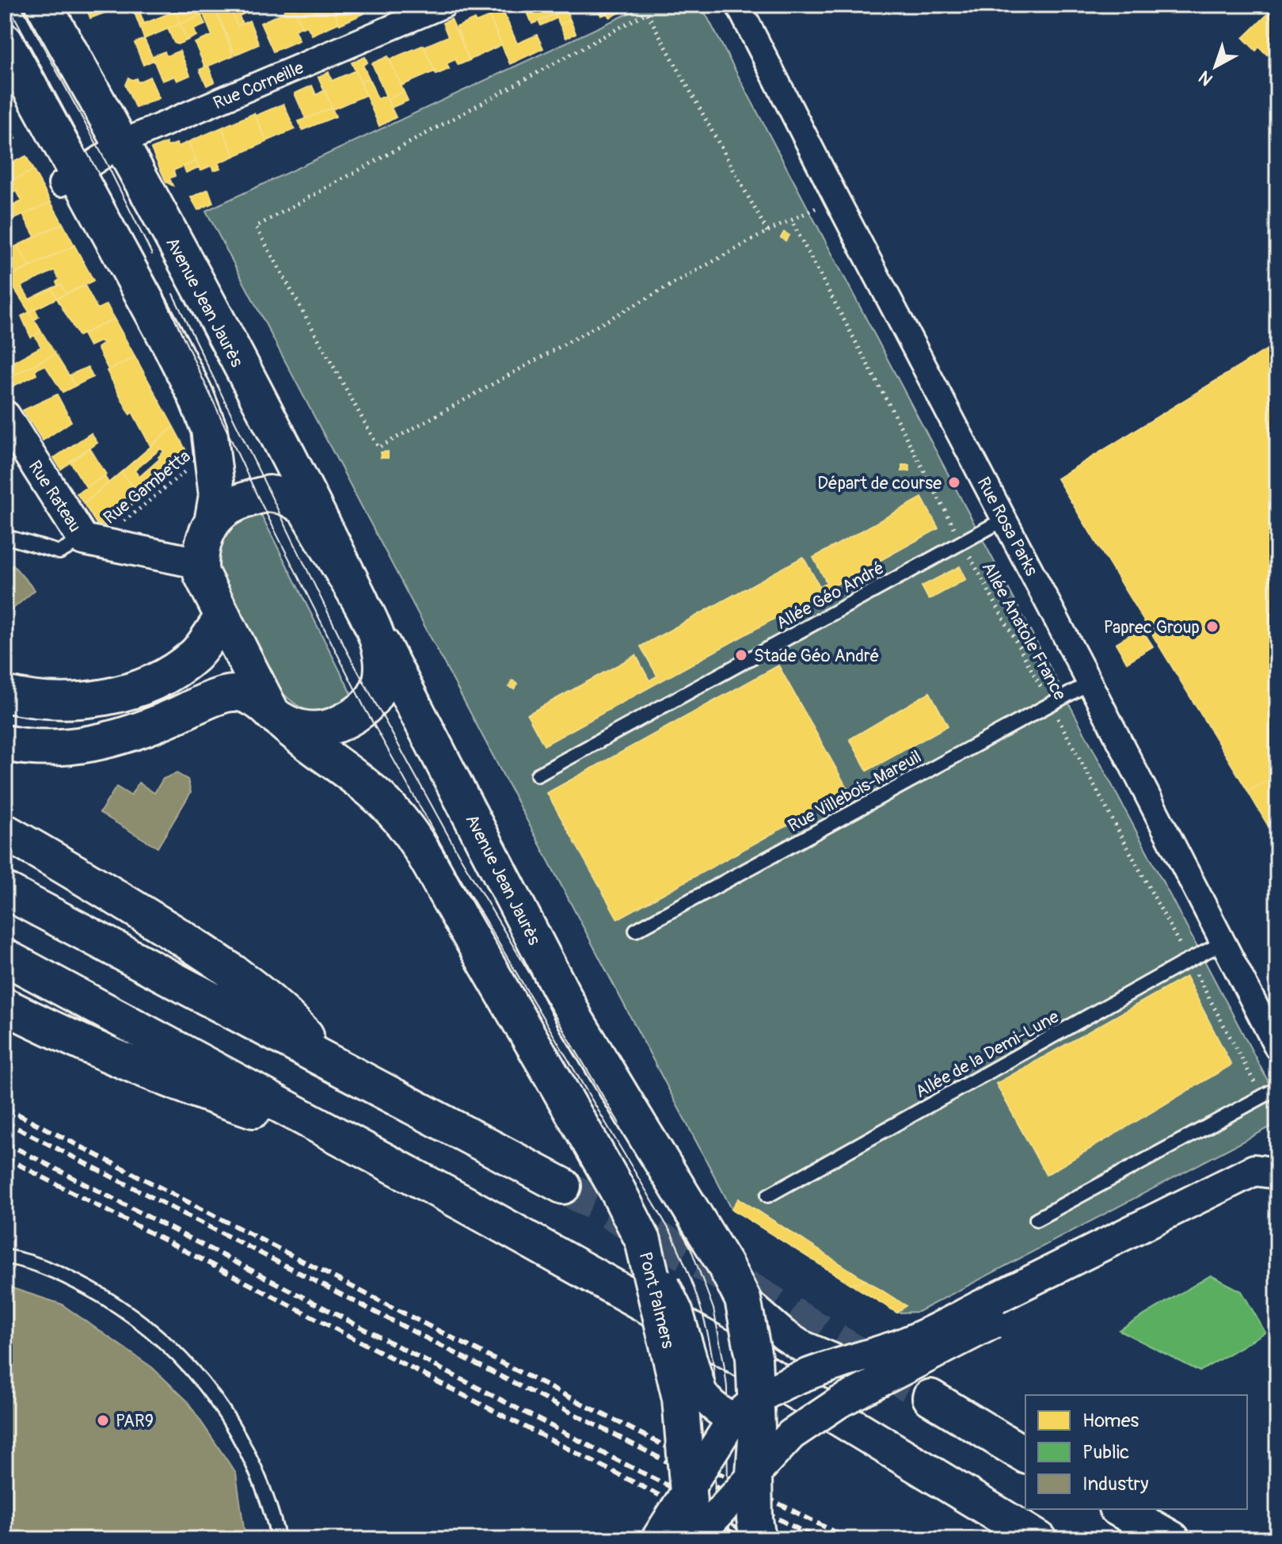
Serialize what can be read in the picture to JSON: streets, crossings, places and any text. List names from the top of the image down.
{
  "streets": {
    "main road": ["Avenue Jean Jaurès", "Pont Palmers"],
    "street": ["Rue Corneille", "Rue Rateau", "Rue Rosa Parks"],
    "lane": ["Allée Géo André", "Rue Villebois-Mareuil", "Allée de la Demi-Lune"],
    "path": ["Rue Gambetta", "Allée Anatole France"]
  },
  "crossings": [
    ["Rue Corneille", "Avenue Jean Jaurès"],
    ["Rue Gambetta", "Rue Rateau"],
    ["Rue Rosa Parks", "Allée Géo André"],
    ["Rue Rosa Parks", "Rue Villebois-Mareuil"],
    ["Rue Rosa Parks", "Allée de la Demi-Lune"],
    ["Allée Géo André", "Allée Anatole France"],
    ["Allée Anatole France", "Rue Villebois-Mareuil"],
    ["Allée Anatole France", "Allée de la Demi-Lune"]
  ],
  "places": [
    "Départ de course",
    "Paprec Group",
    "Stade Géo André",
    "PAR9"
  ],
  "legend": ["Homes", "Public", "Industry"],
  "north": "bottom left"
}
